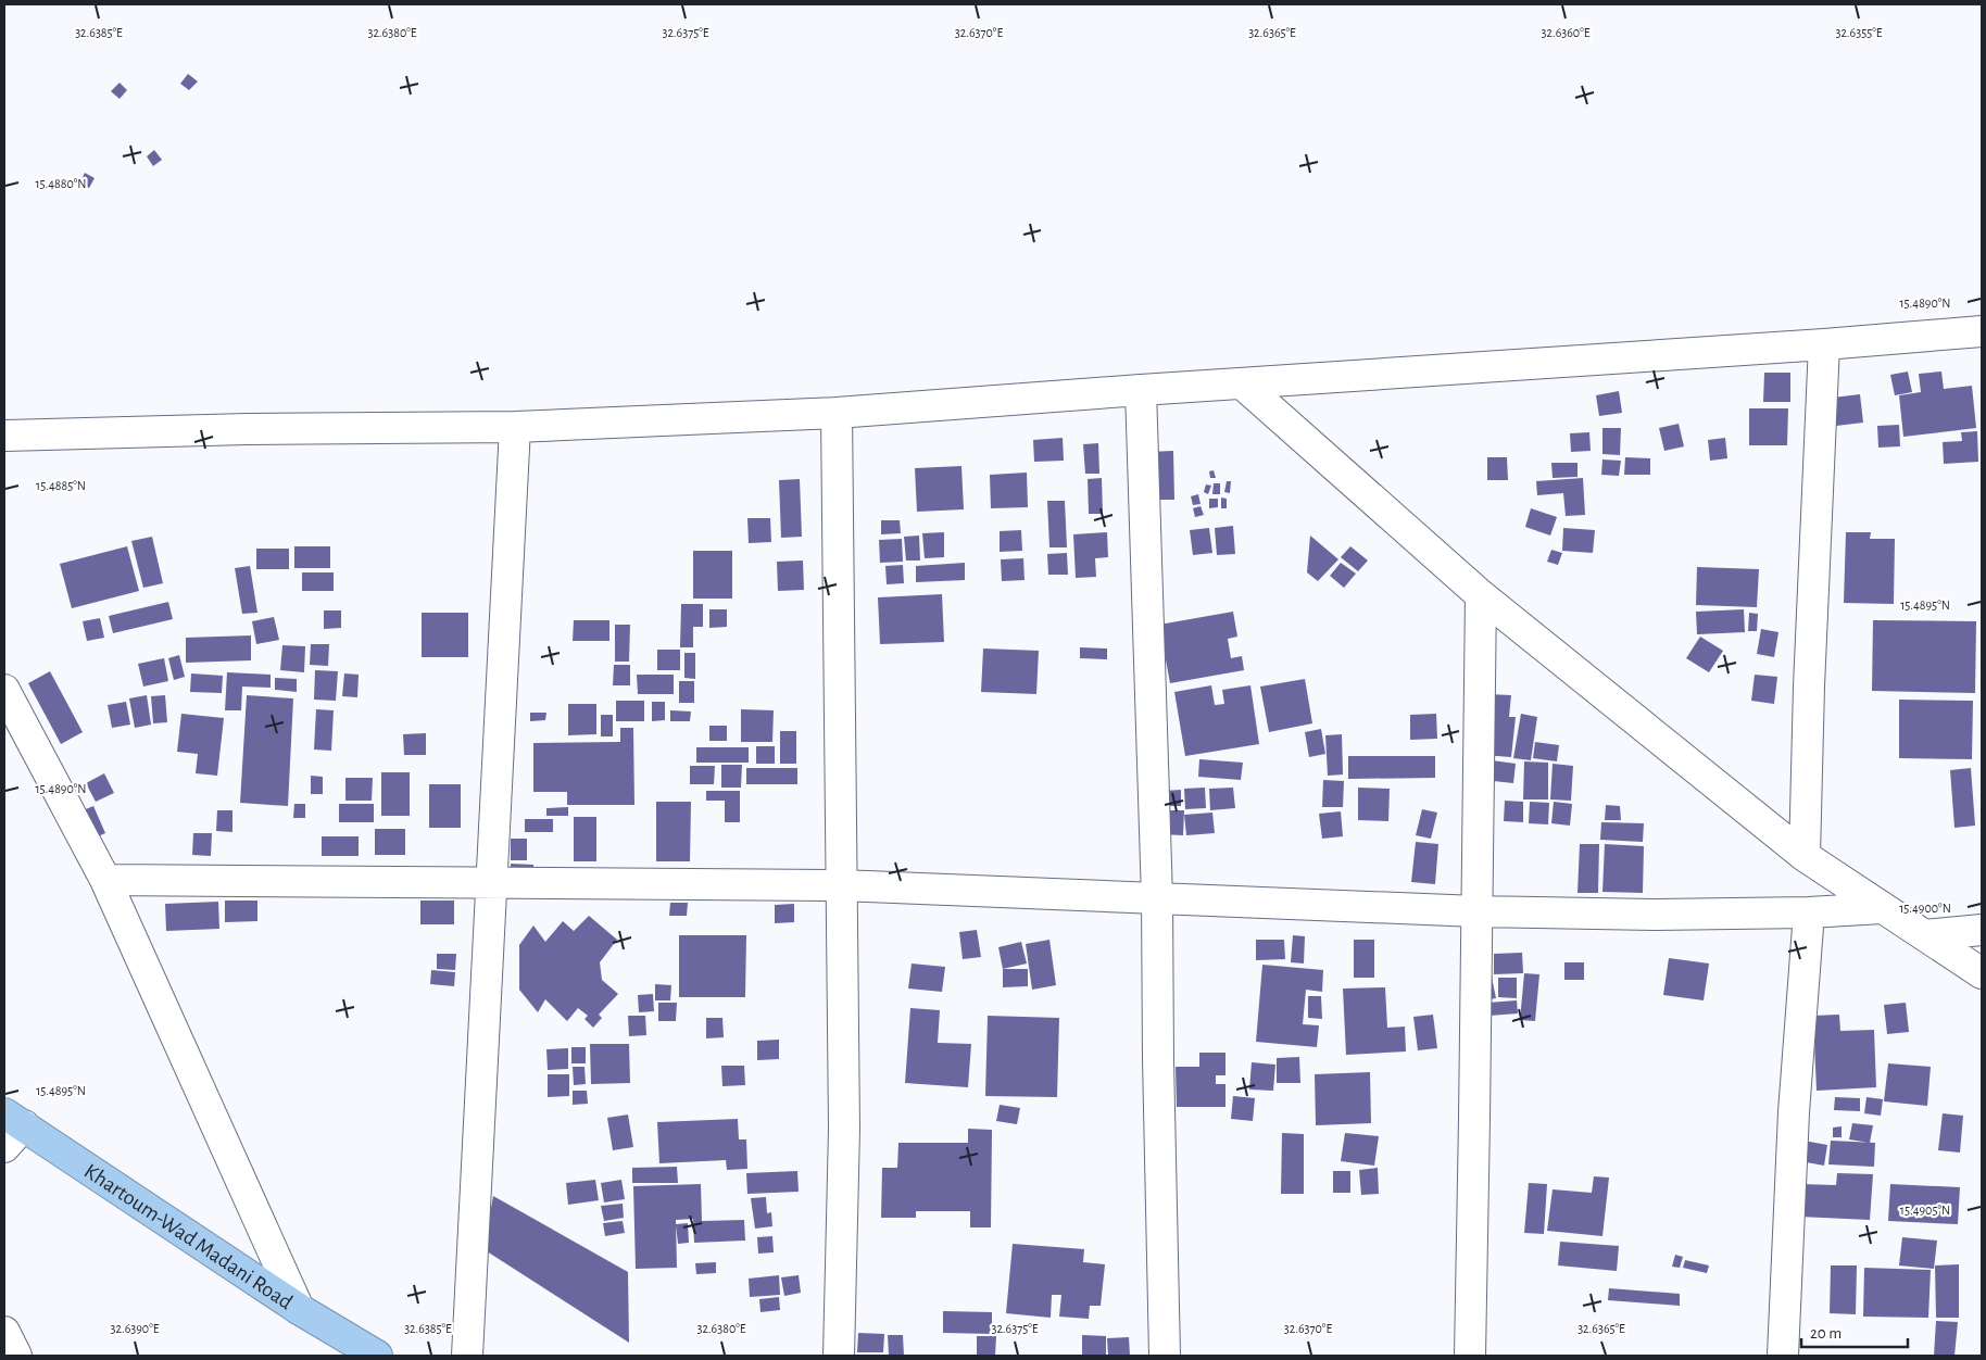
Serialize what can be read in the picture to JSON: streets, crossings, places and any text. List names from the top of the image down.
{
  "streets": {
    "highway": ["Khartoum-Wad Madani Road"]
  },
  "scale_bar": "20 m",
  "coordinates": [
    "32.6385°E",
    "32.6380°E",
    "32.6375°E",
    "32.6370°E",
    "32.6365°E",
    "32.6360°E",
    "32.6355°E",
    "15.4880°N",
    "15.4890°N",
    "15.4885°N",
    "15.4895°N",
    "15.4900°N",
    "15.4905°N",
    "32.6390°E"
  ]
}
